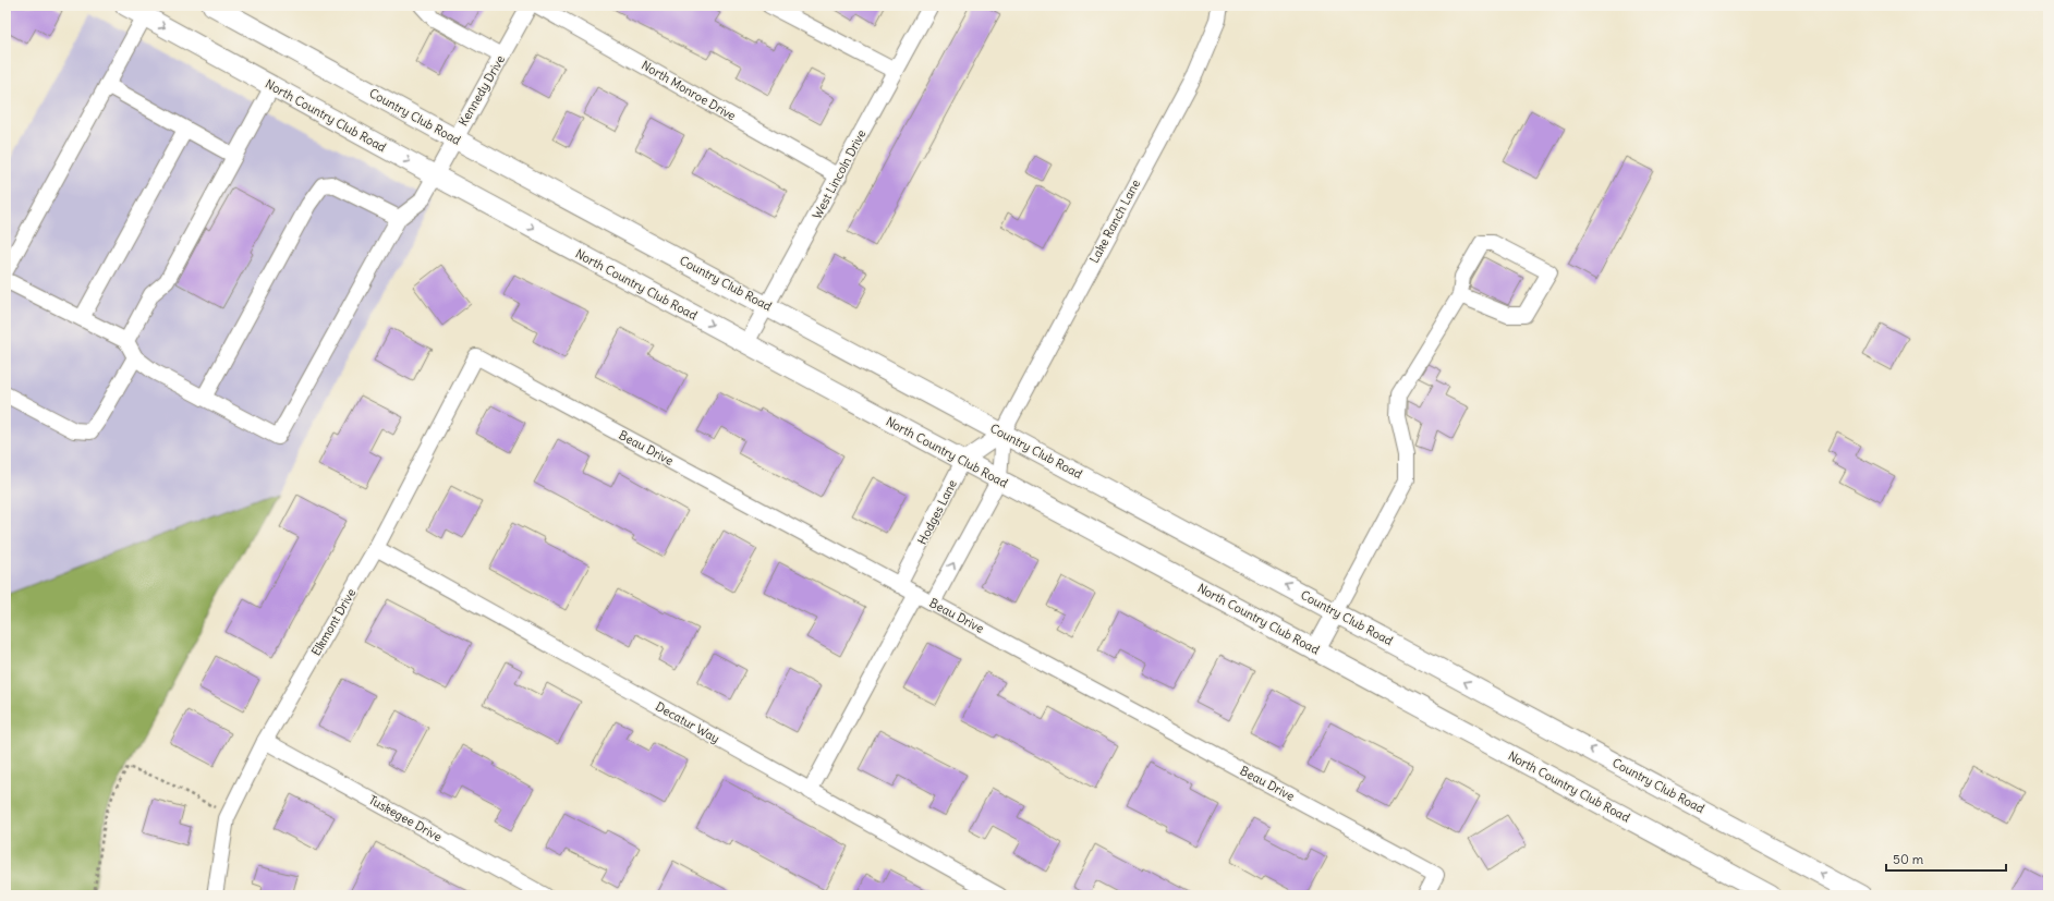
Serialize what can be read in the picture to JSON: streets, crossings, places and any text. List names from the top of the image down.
{
  "streets": {
    "main road": ["North Country Club Road", "Country Club Road"],
    "street": [
      "Kennedy Drive",
      "North Monroe Drive",
      "West Lincoln Drive",
      "Lake Ranch Lane",
      "Beau Drive",
      "Hodges Lane",
      "Elkmont Drive",
      "Decatur Way",
      "Tuskegee Drive"
    ]
  },
  "crossings": [
    ["Kennedy Drive", "North Country Club Road"],
    ["Kennedy Drive", "Country Club Road"],
    ["North Monroe Drive", "West Lincoln Drive"],
    ["North Country Club Road", "West Lincoln Drive"],
    ["North Country Club Road", "Hodges Lane"],
    ["Country Club Road", "West Lincoln Drive"],
    ["Country Club Road", "Lake Ranch Lane"],
    ["Country Club Road", "Hodges Lane"],
    ["Lake Ranch Lane", "Hodges Lane"],
    ["Beau Drive", "Hodges Lane"],
    ["Beau Drive", "Elkmont Drive"],
    ["Elkmont Drive", "Decatur Way"],
    ["Elkmont Drive", "Tuskegee Drive"]
  ],
  "one_way": ["North Country Club Road", "Country Club Road"],
  "scale_bar": "50 m"
}
